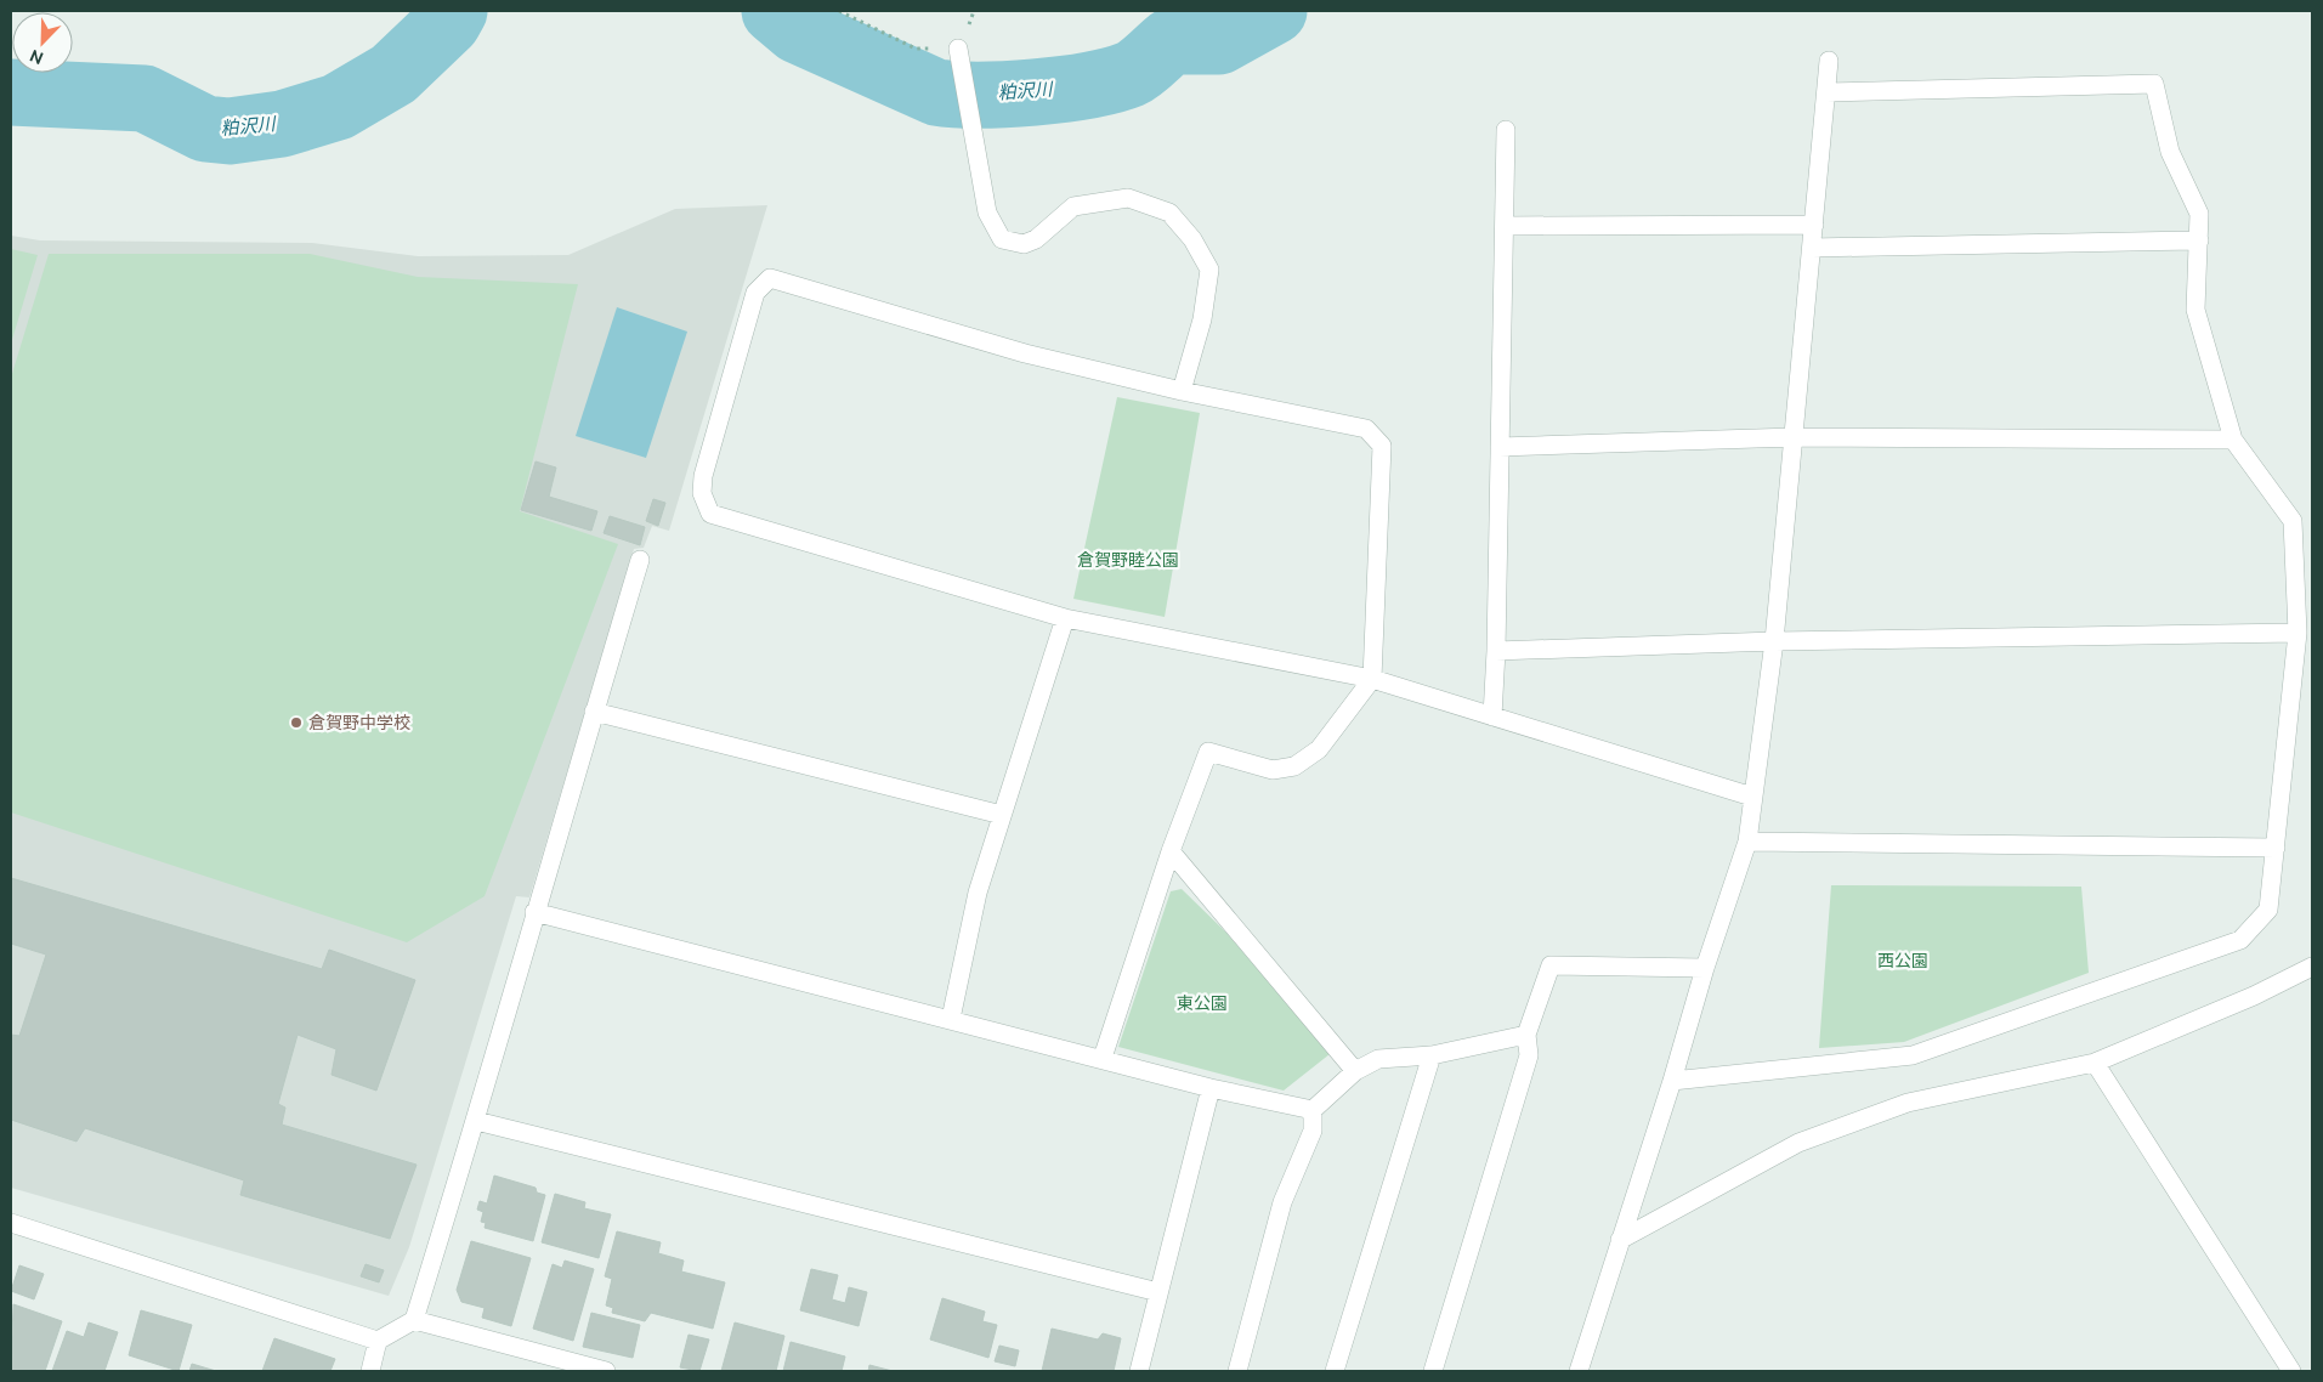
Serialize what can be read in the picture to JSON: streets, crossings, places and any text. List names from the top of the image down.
{
  "water": ["粕沢川"],
  "parks": ["倉賀野睦公園", "西公園", "東公園"],
  "places": ["倉賀野中学校"],
  "north": "bottom left"
}
